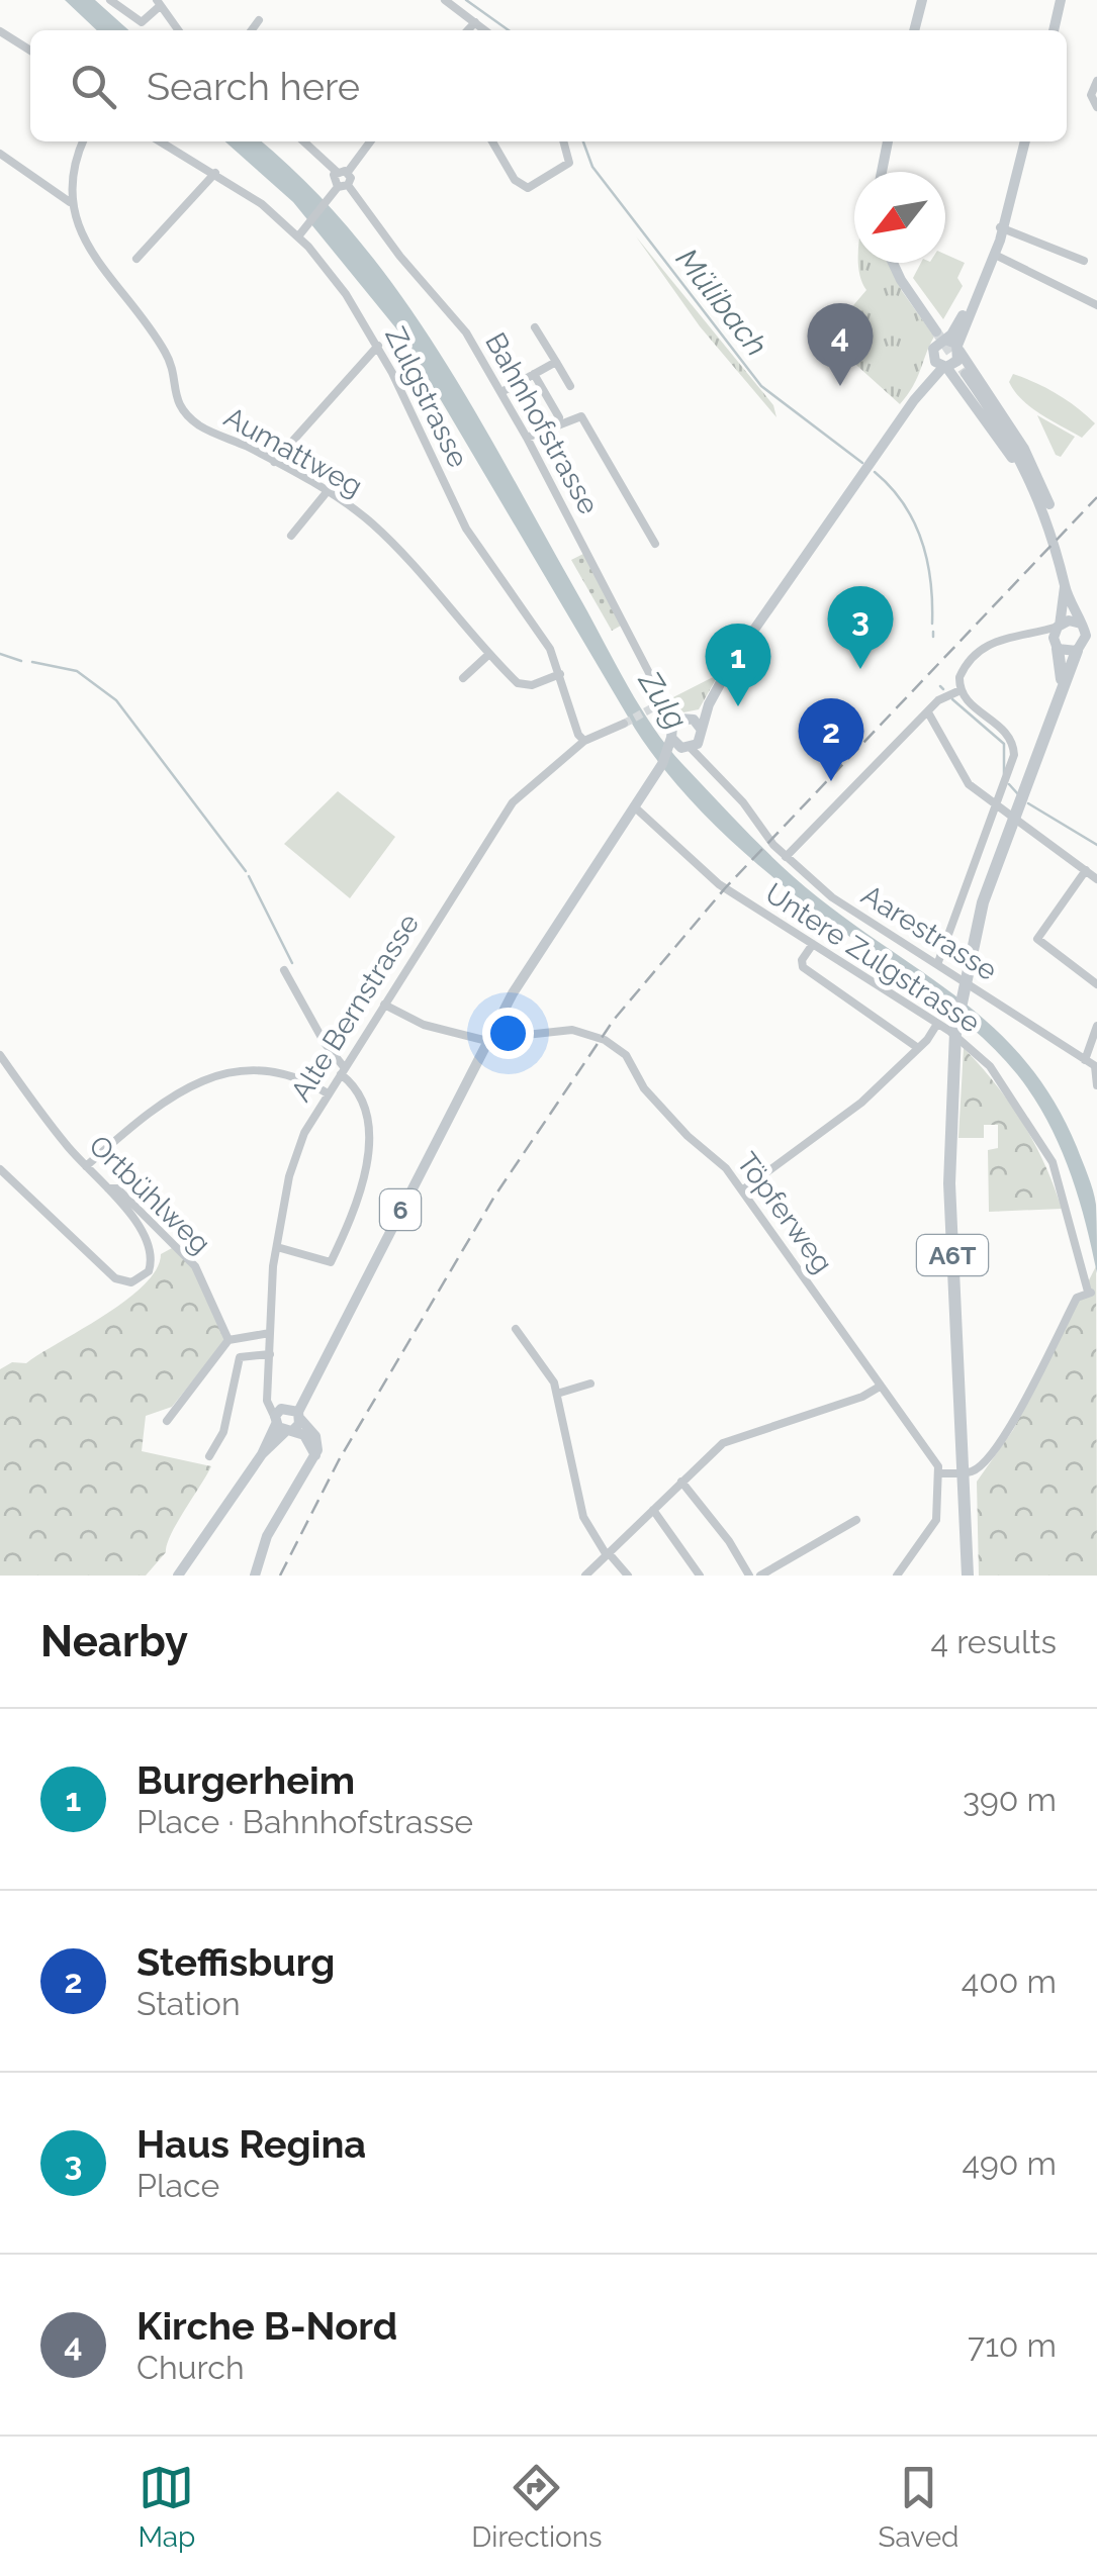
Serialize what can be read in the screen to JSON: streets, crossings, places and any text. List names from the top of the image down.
{
  "streets": {
    "highway": ["A6T"],
    "main road": ["6"],
    "street": [
      "Zulgstrasse",
      "Bahnhofstrasse",
      "Aumattweg",
      "Aarestrasse",
      "Untere Zulgstrasse",
      "Alte Bernstrasse",
      "Ortbühlweg",
      "Töpferweg"
    ]
  },
  "crossings": [
    ["Zulgstrasse", "Aumattweg"],
    ["Zulgstrasse", "Alte Bernstrasse"],
    ["Untere Zulgstrasse", "6"],
    ["Untere Zulgstrasse", "Töpferweg"],
    ["Alte Bernstrasse", "6"],
    ["6", "Töpferweg"]
  ],
  "water": ["Mülibach", "Zulg"],
  "north": "bottom left",
  "page": {
    "search": "Search here",
    "pins": [
      "4",
      "3",
      "1",
      "2"
    ],
    "heading": ["Nearby", "4 results"],
    "list": [
      {
        "mark": "1",
        "name": "Burgerheim",
        "note": "Place · Bahnhofstrasse",
        "value": "390 m"
      },
      {
        "mark": "2",
        "name": "Steffisburg",
        "note": "Station",
        "value": "400 m"
      },
      {
        "mark": "3",
        "name": "Haus Regina",
        "note": "Place",
        "value": "490 m"
      },
      {
        "mark": "4",
        "name": "Kirche B-Nord",
        "note": "Church",
        "value": "710 m"
      }
    ],
    "nav": ["Map", "Directions", "Saved"]
  }
}
